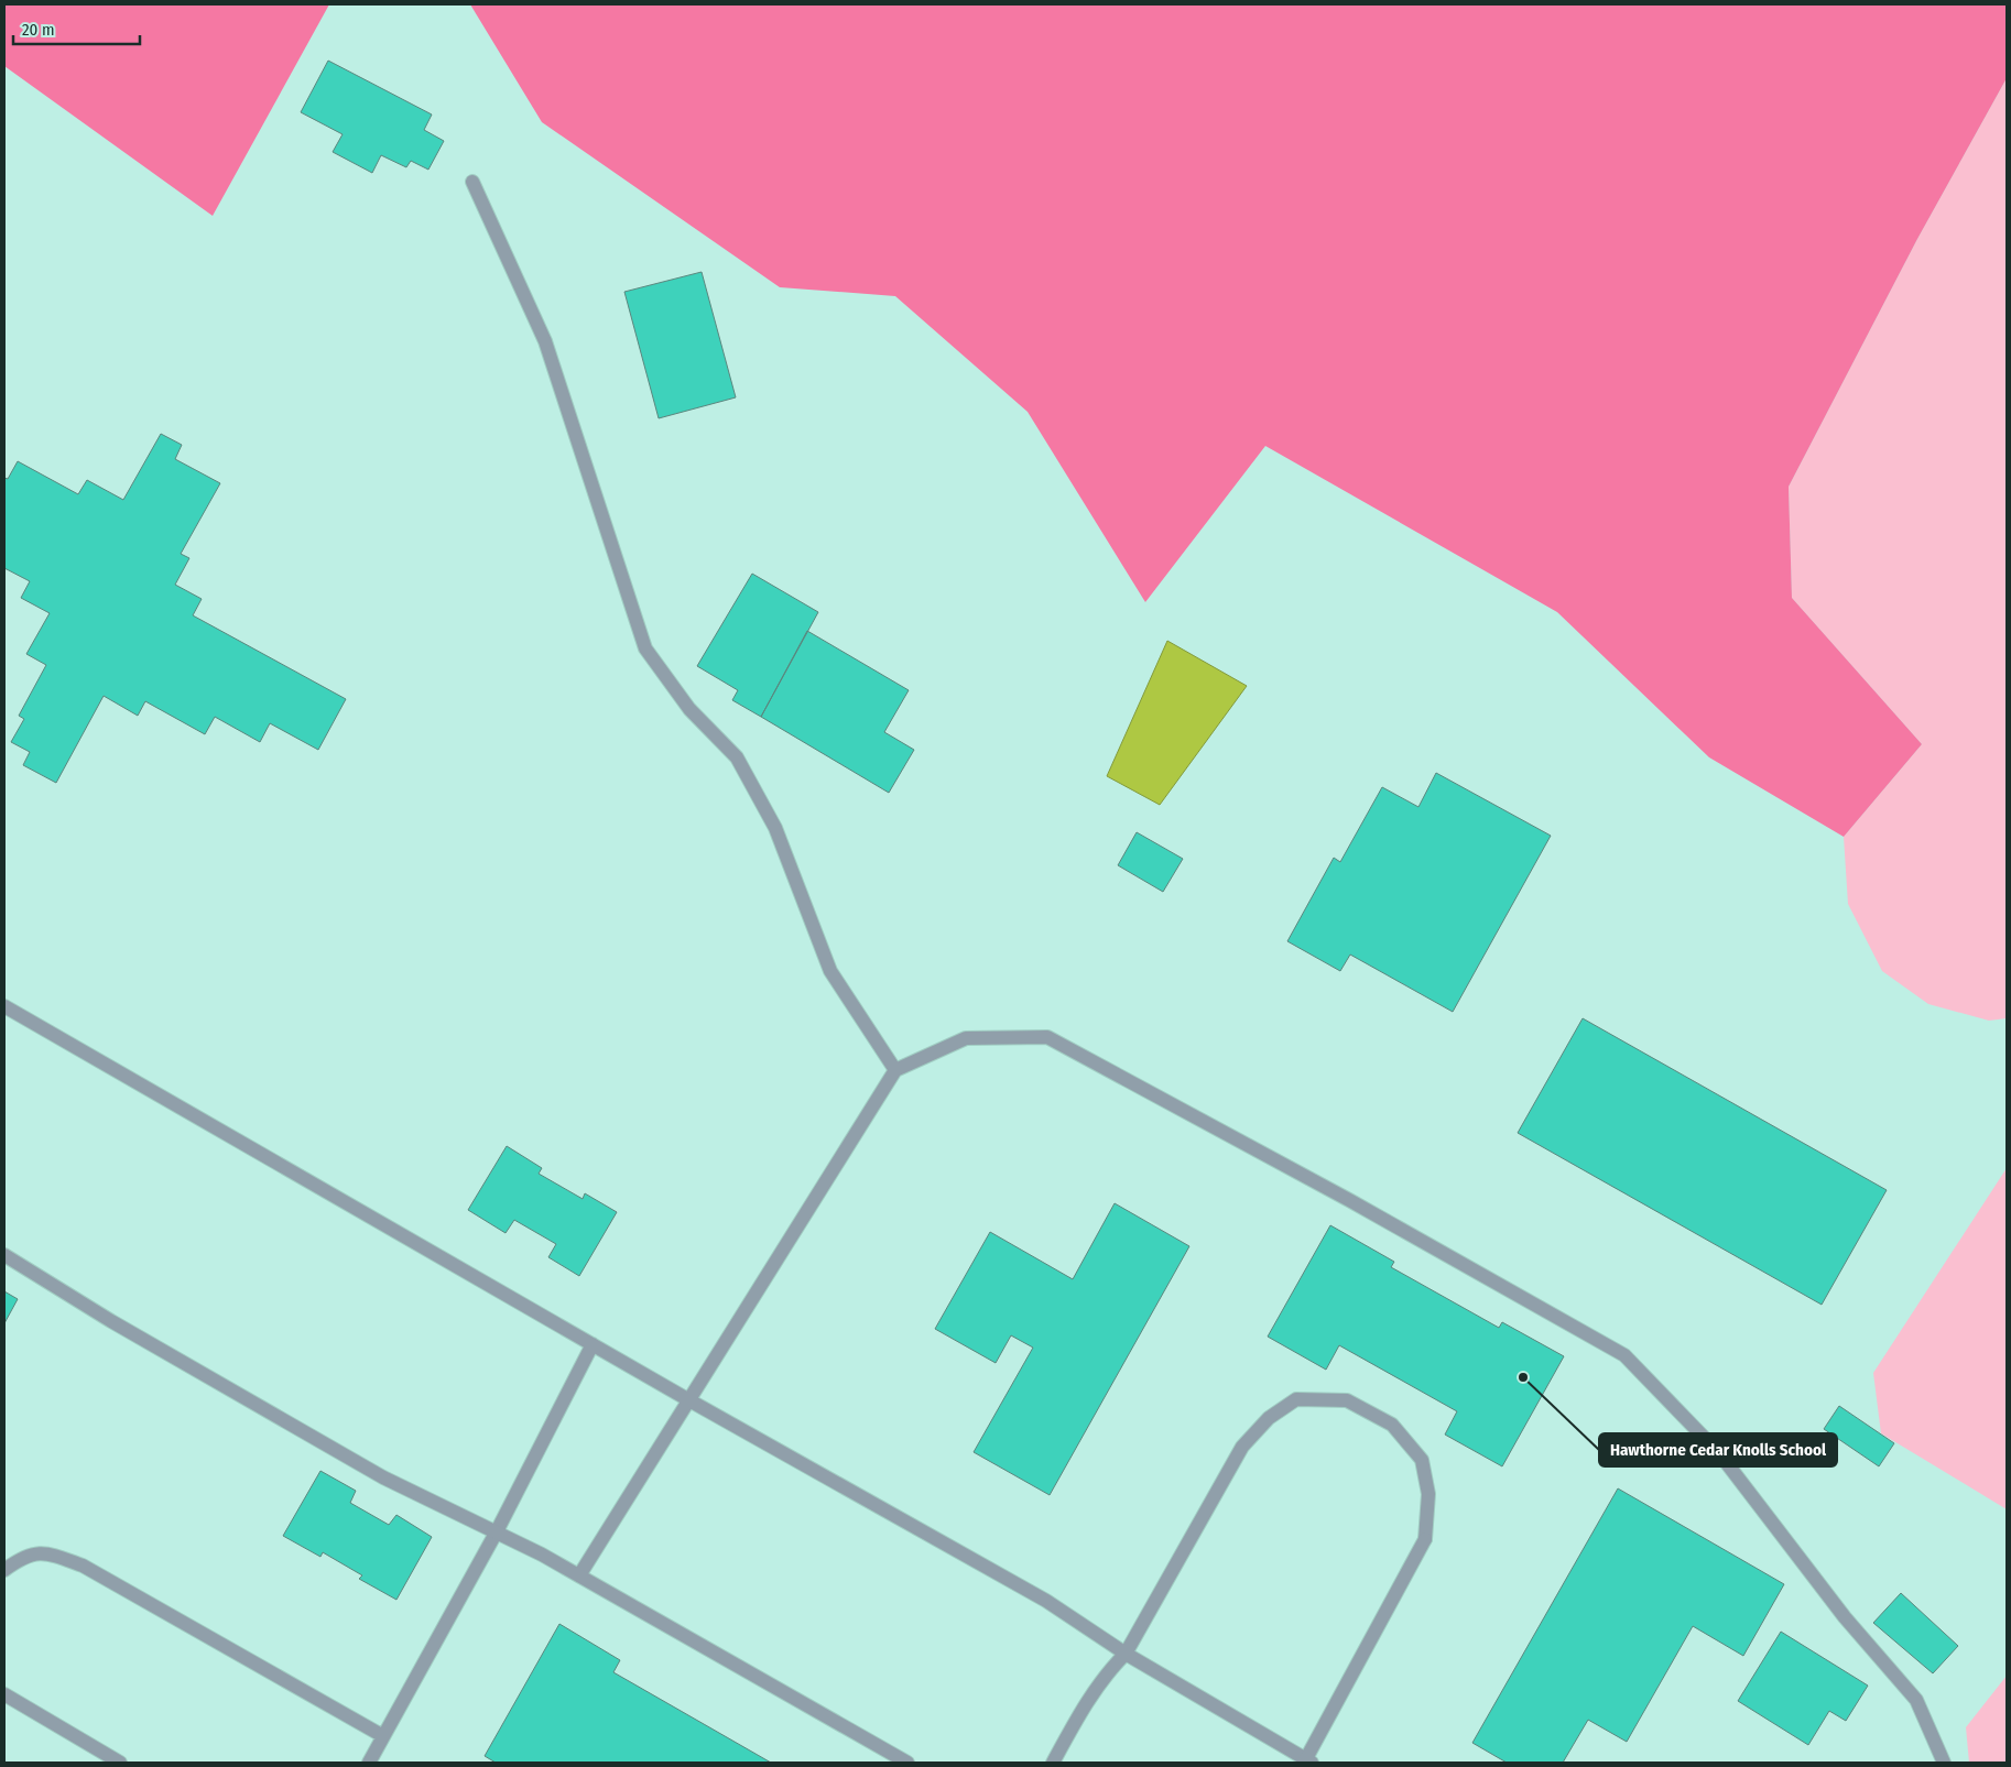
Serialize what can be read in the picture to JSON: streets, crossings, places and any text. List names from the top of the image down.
{
  "places": ["Hawthorne Cedar Knolls School"],
  "scale_bar": "20 m"
}
